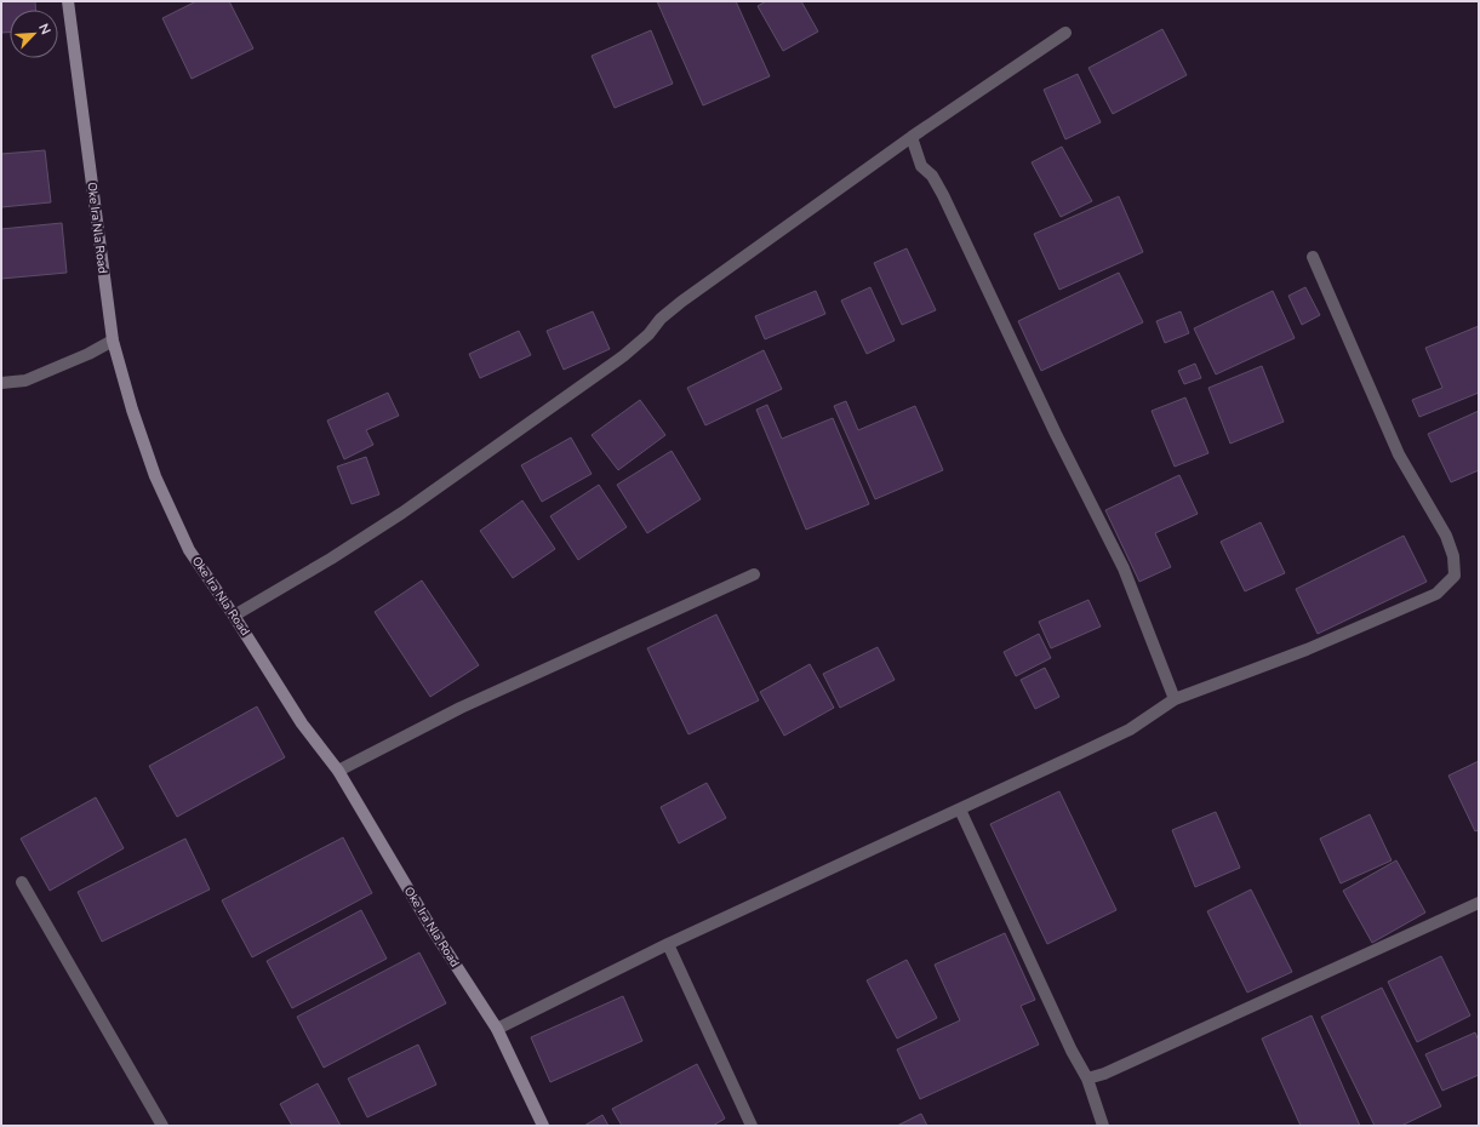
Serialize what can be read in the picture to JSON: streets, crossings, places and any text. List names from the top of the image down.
{
  "streets": {
    "street": ["Oke Ira Nla Road"]
  },
  "north": "top right"
}
